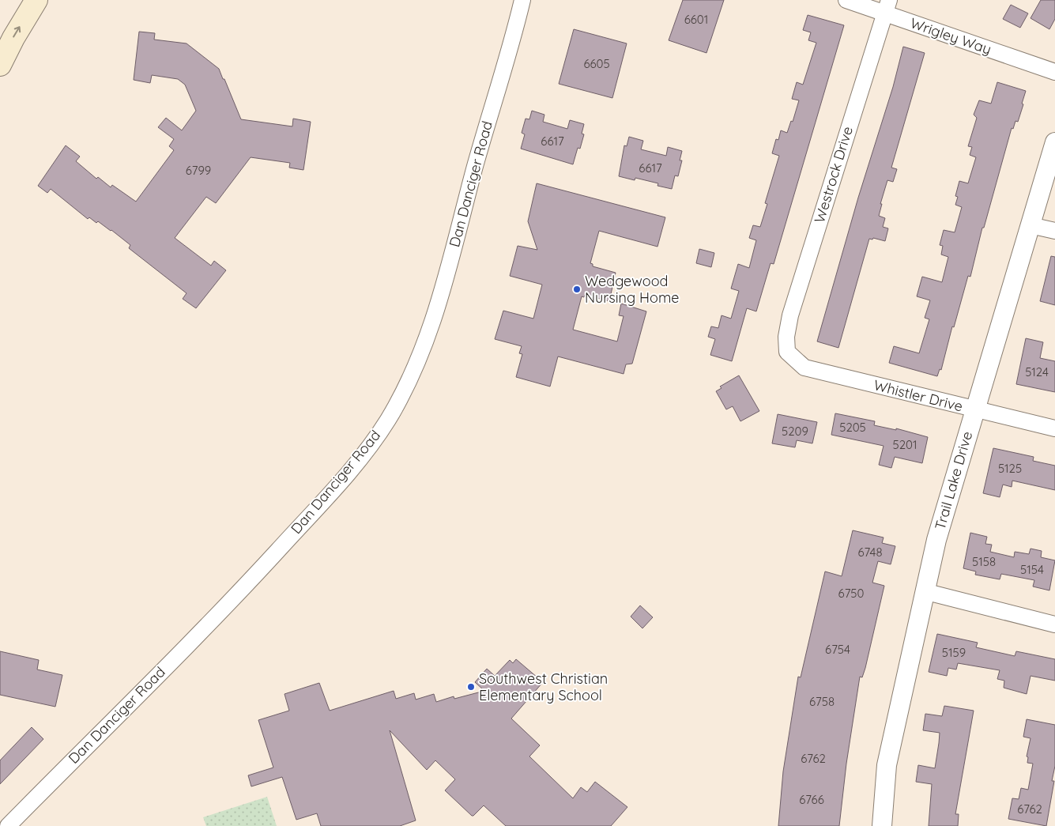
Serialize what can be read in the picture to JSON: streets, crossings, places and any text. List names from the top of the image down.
{
  "streets": {
    "street": [
      "Wrigley Way",
      "Westrock Drive",
      "Dan Danciger Road",
      "Whistler Drive",
      "Trail Lake Drive"
    ]
  },
  "crossings": [
    ["Wrigley Way", "Westrock Drive"],
    ["Westrock Drive", "Whistler Drive"],
    ["Whistler Drive", "Trail Lake Drive"]
  ],
  "places": ["Wedgewood Nursing Home", "Southwest Christian Elementary School"],
  "house_numbers": [
    "6601",
    "6605",
    "6617",
    "6617",
    "6799",
    "5124",
    "5205",
    "5209",
    "5201",
    "5125",
    "6748",
    "5158",
    "5154",
    "6750",
    "6754",
    "5159",
    "6758",
    "6762",
    "6766",
    "6762"
  ]
}
